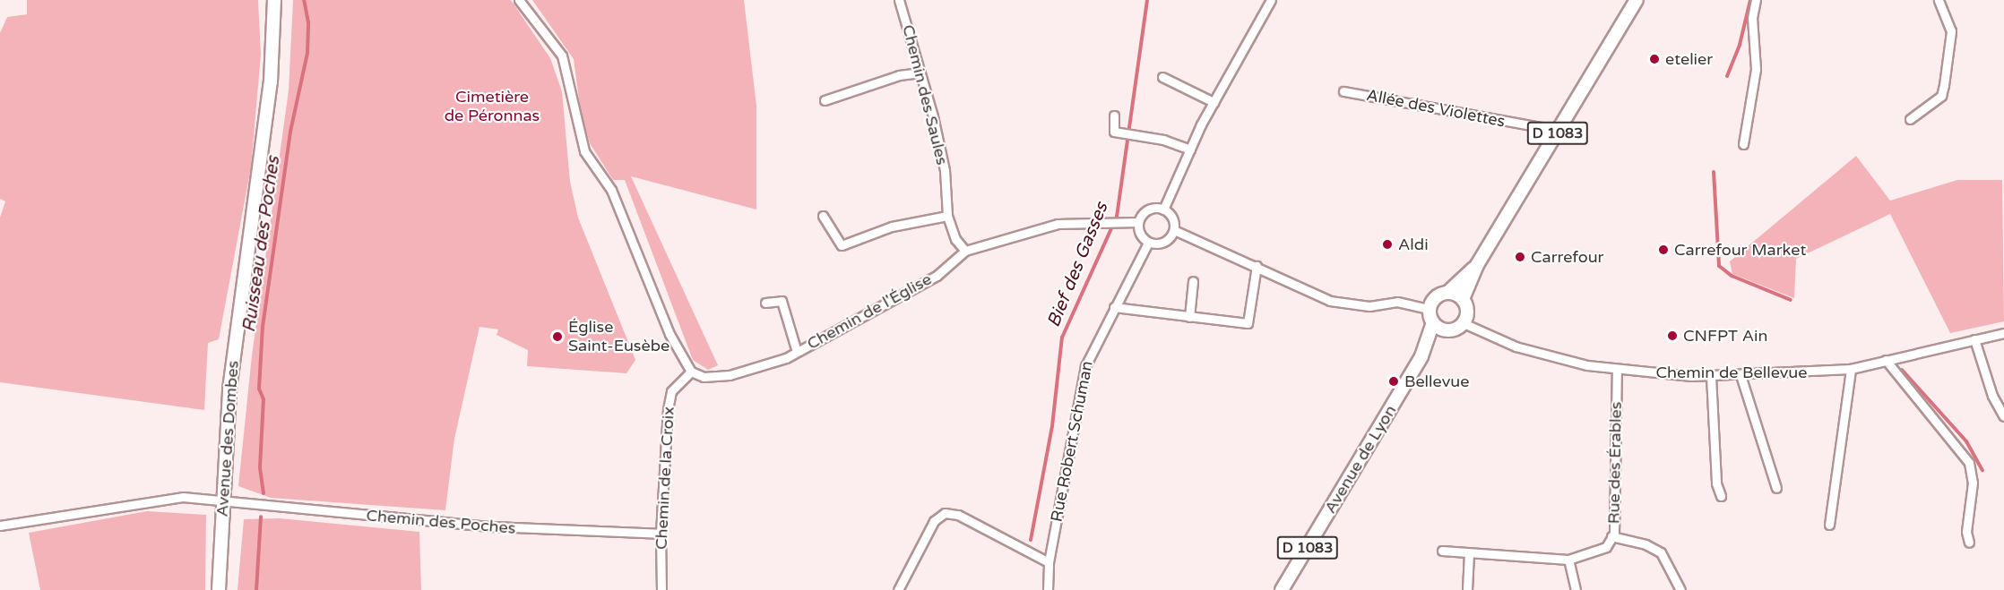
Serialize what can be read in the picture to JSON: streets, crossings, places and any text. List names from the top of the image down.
{
  "streets": {
    "main road": ["D 1083", "Avenue des Dombes", "Avenue de Lyon"],
    "street": [
      "Chemin des Saules",
      "Allée des Violettes",
      "Chemin de l'Église",
      "Chemin de Bellevue",
      "Rue Robert Schuman",
      "Rue des Érables",
      "Chemin de la Croix",
      "Chemin des Poches"
    ]
  },
  "crossings": [
    ["Chemin des Saules", "Chemin de l'Église"],
    ["Allée des Violettes", "D 1083"],
    ["D 1083", "Chemin de Bellevue"],
    ["D 1083", "Avenue de Lyon"],
    ["Chemin de l'Église", "Rue Robert Schuman"],
    ["Chemin de l'Église", "Chemin de la Croix"],
    ["Chemin de Bellevue", "Avenue de Lyon"],
    ["Chemin de Bellevue", "Rue des Érables"],
    ["Avenue des Dombes", "Chemin des Poches"],
    ["Chemin de la Croix", "Chemin des Poches"]
  ],
  "water": ["Ruisseau des Poches", "Bief des Gasses"],
  "parks": ["Cimetière de Péronnas"],
  "places": [
    "etelier",
    "Aldi",
    "Carrefour Market",
    "Carrefour",
    "CNFPT Ain",
    "Église Saint-Eusèbe",
    "Bellevue"
  ]
}
